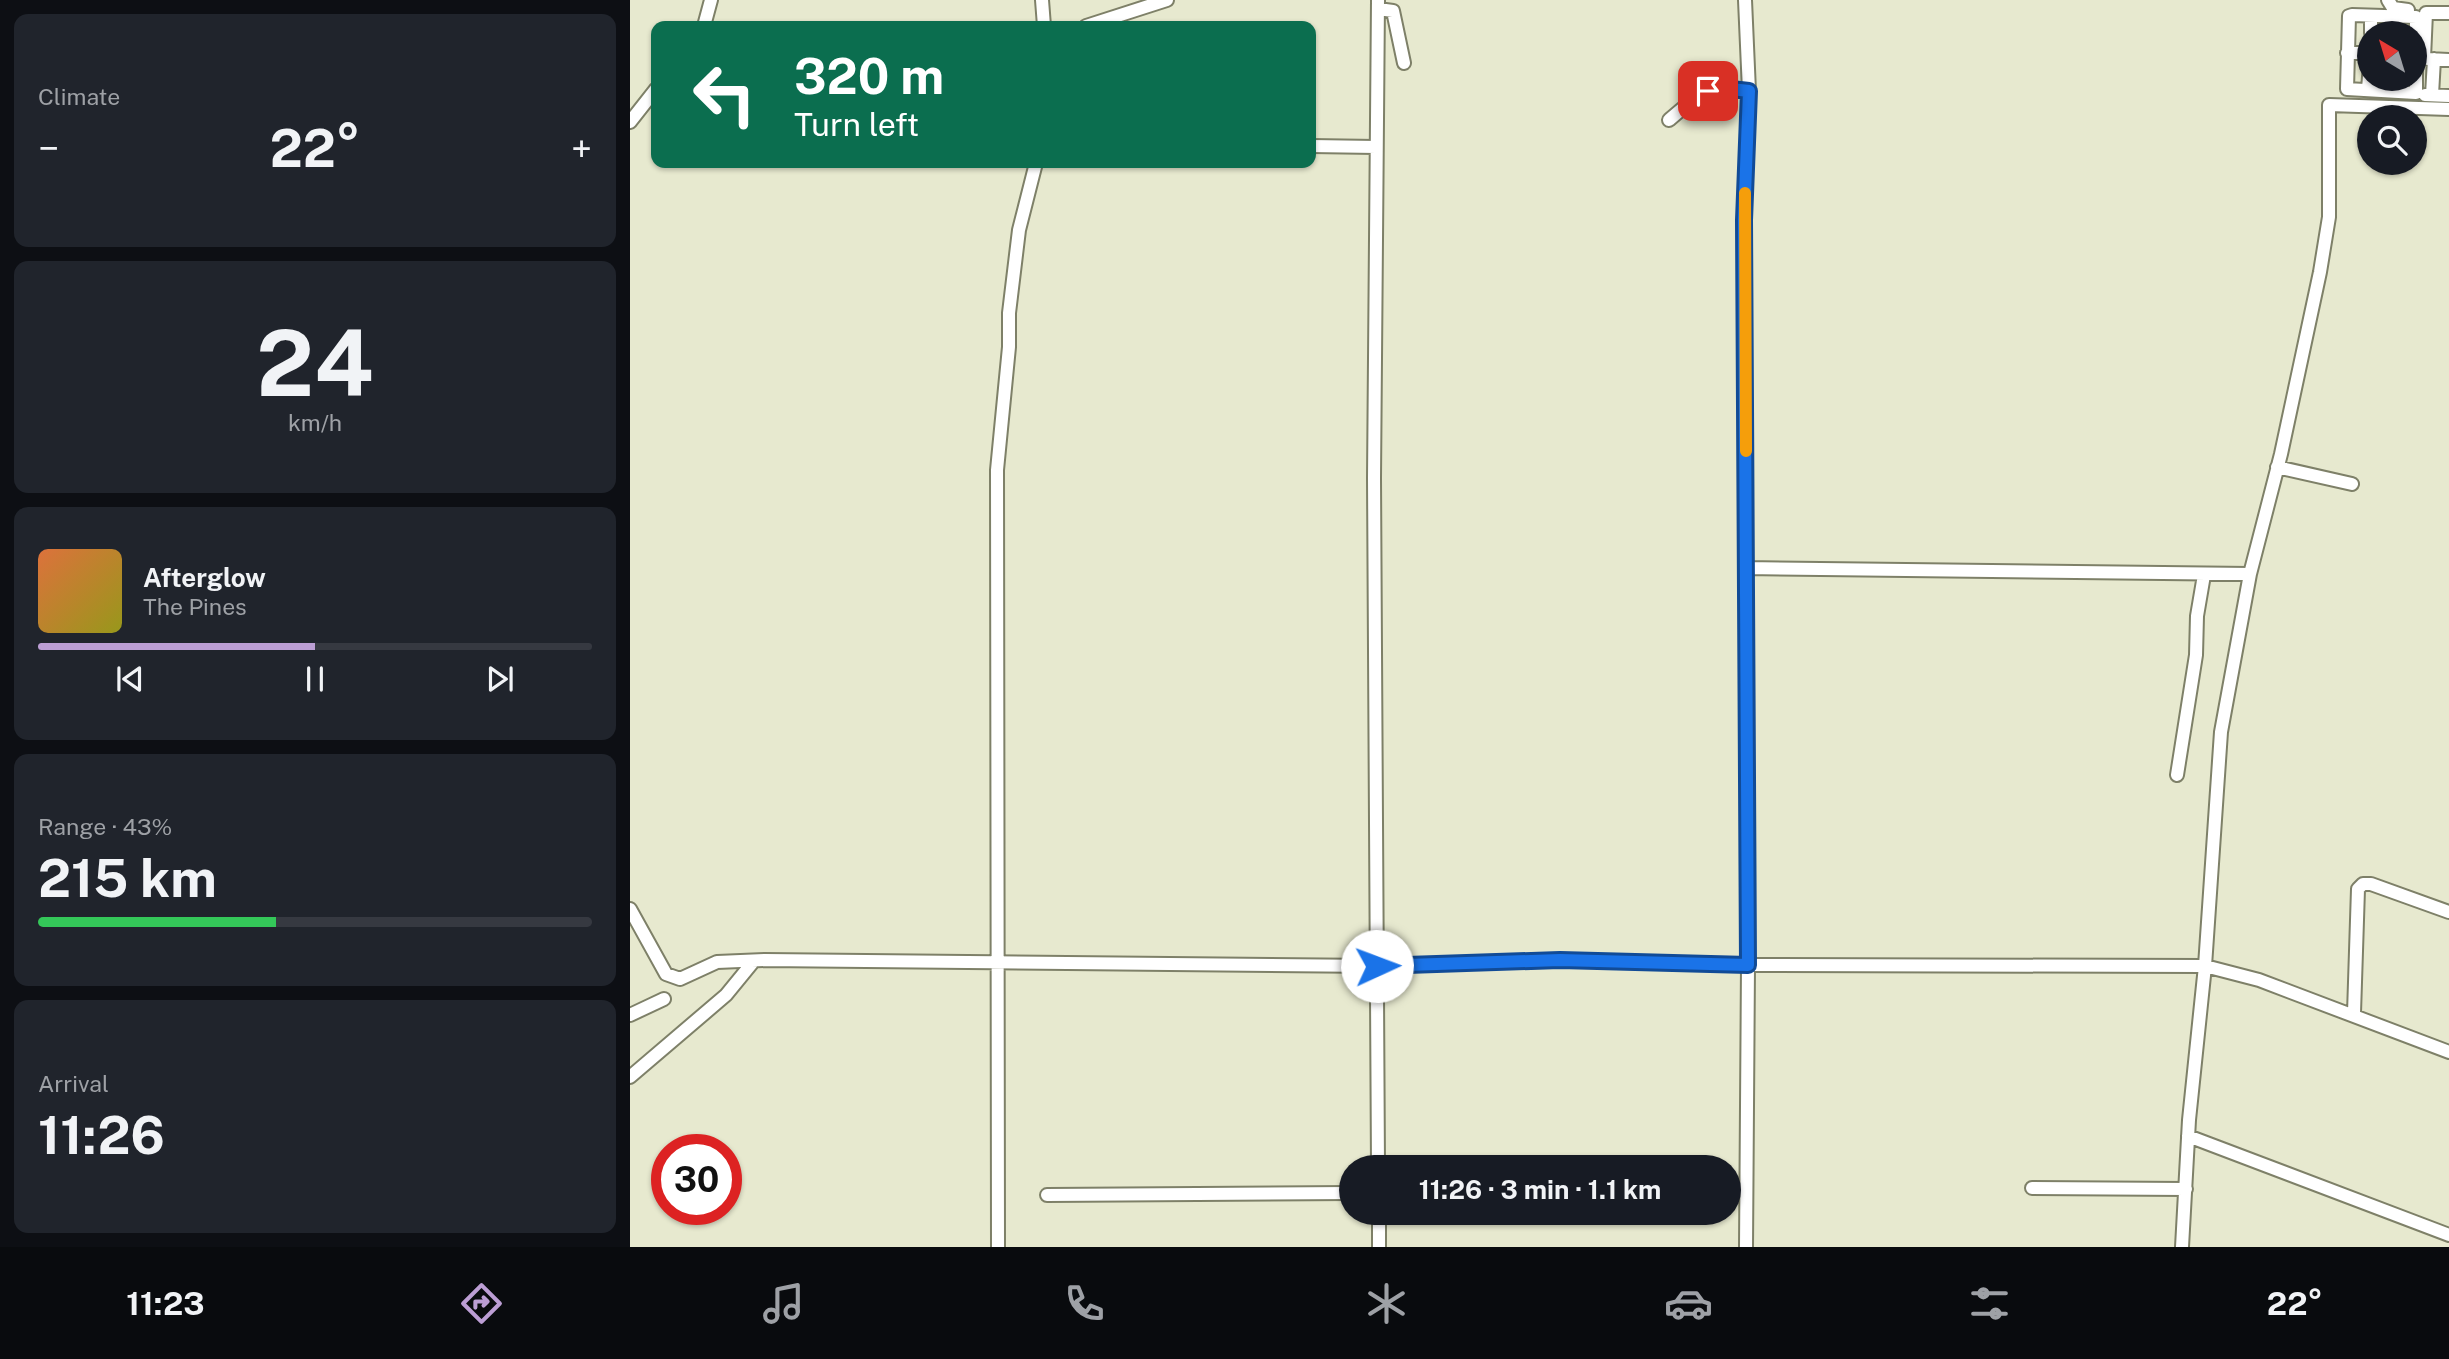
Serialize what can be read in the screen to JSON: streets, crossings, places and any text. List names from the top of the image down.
{
  "north": "top left",
  "page": {
    "tile": [
      "Climate",
      ["24", "km/h"],
      ["Range · 43%", "215 km"],
      ["Arrival", "11:26"]
    ],
    "turn": ["320 m", "Turn left"],
    "heat": ["−", "22°", "+"],
    "song": ["Afterglow", "The Pines"],
    "limit": "30",
    "trip": "11:26 · 3 min · 1.1 km",
    "tabs": ["11:23", "22°"]
  }
}
